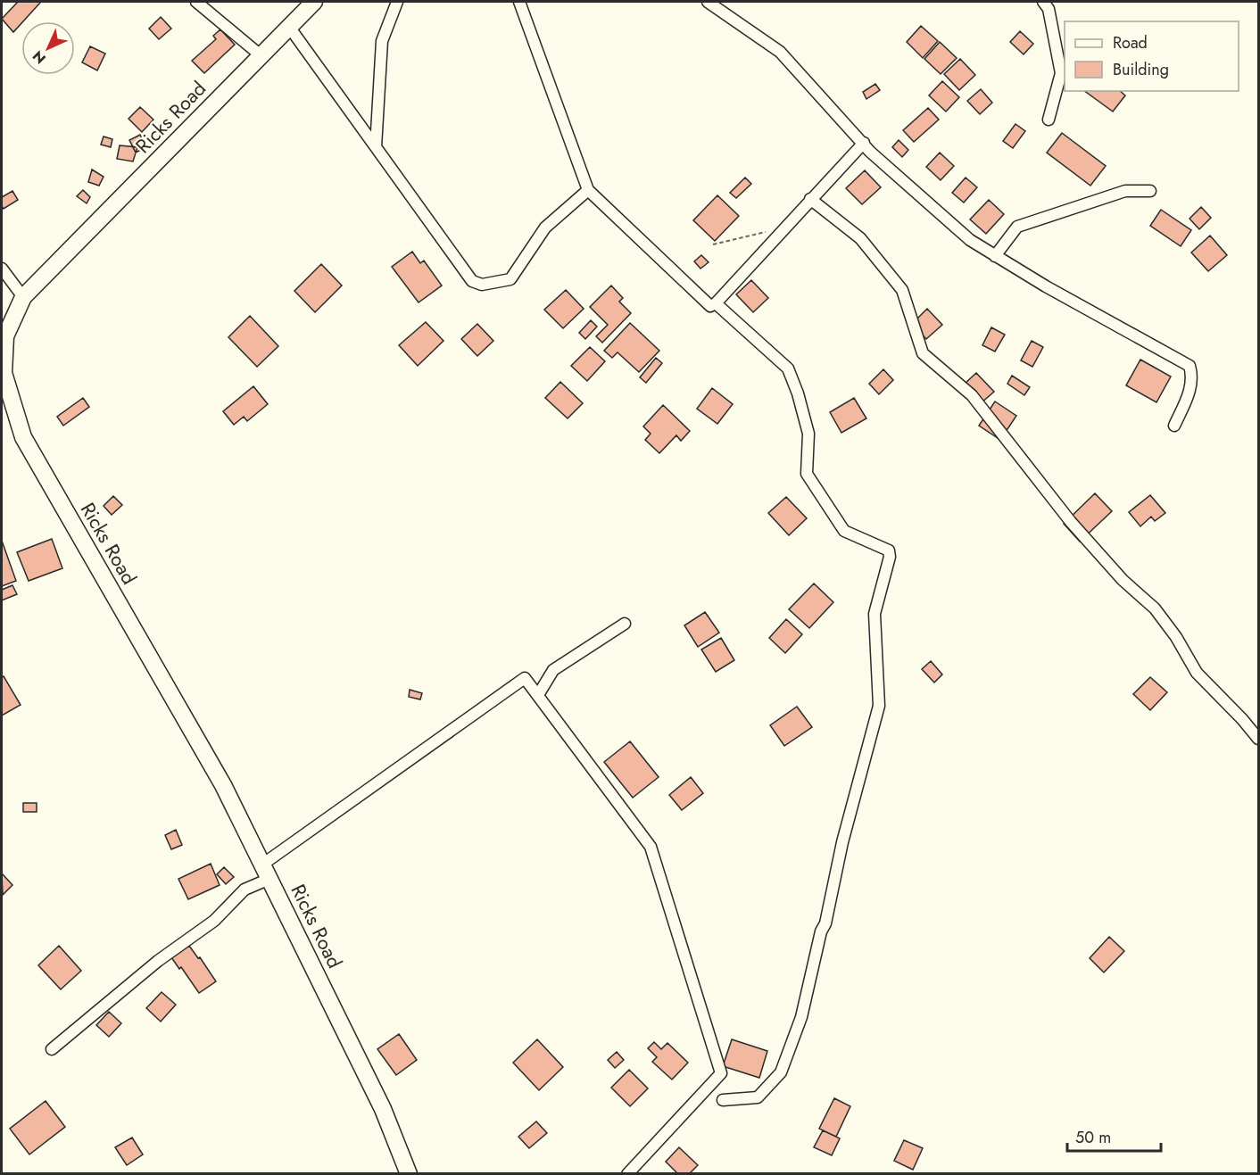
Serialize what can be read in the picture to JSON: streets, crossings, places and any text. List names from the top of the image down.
{
  "streets": {
    "street": ["Ricks Road"]
  },
  "legend": ["Road", "Building"],
  "scale_bar": "50 m",
  "north": "bottom left"
}
